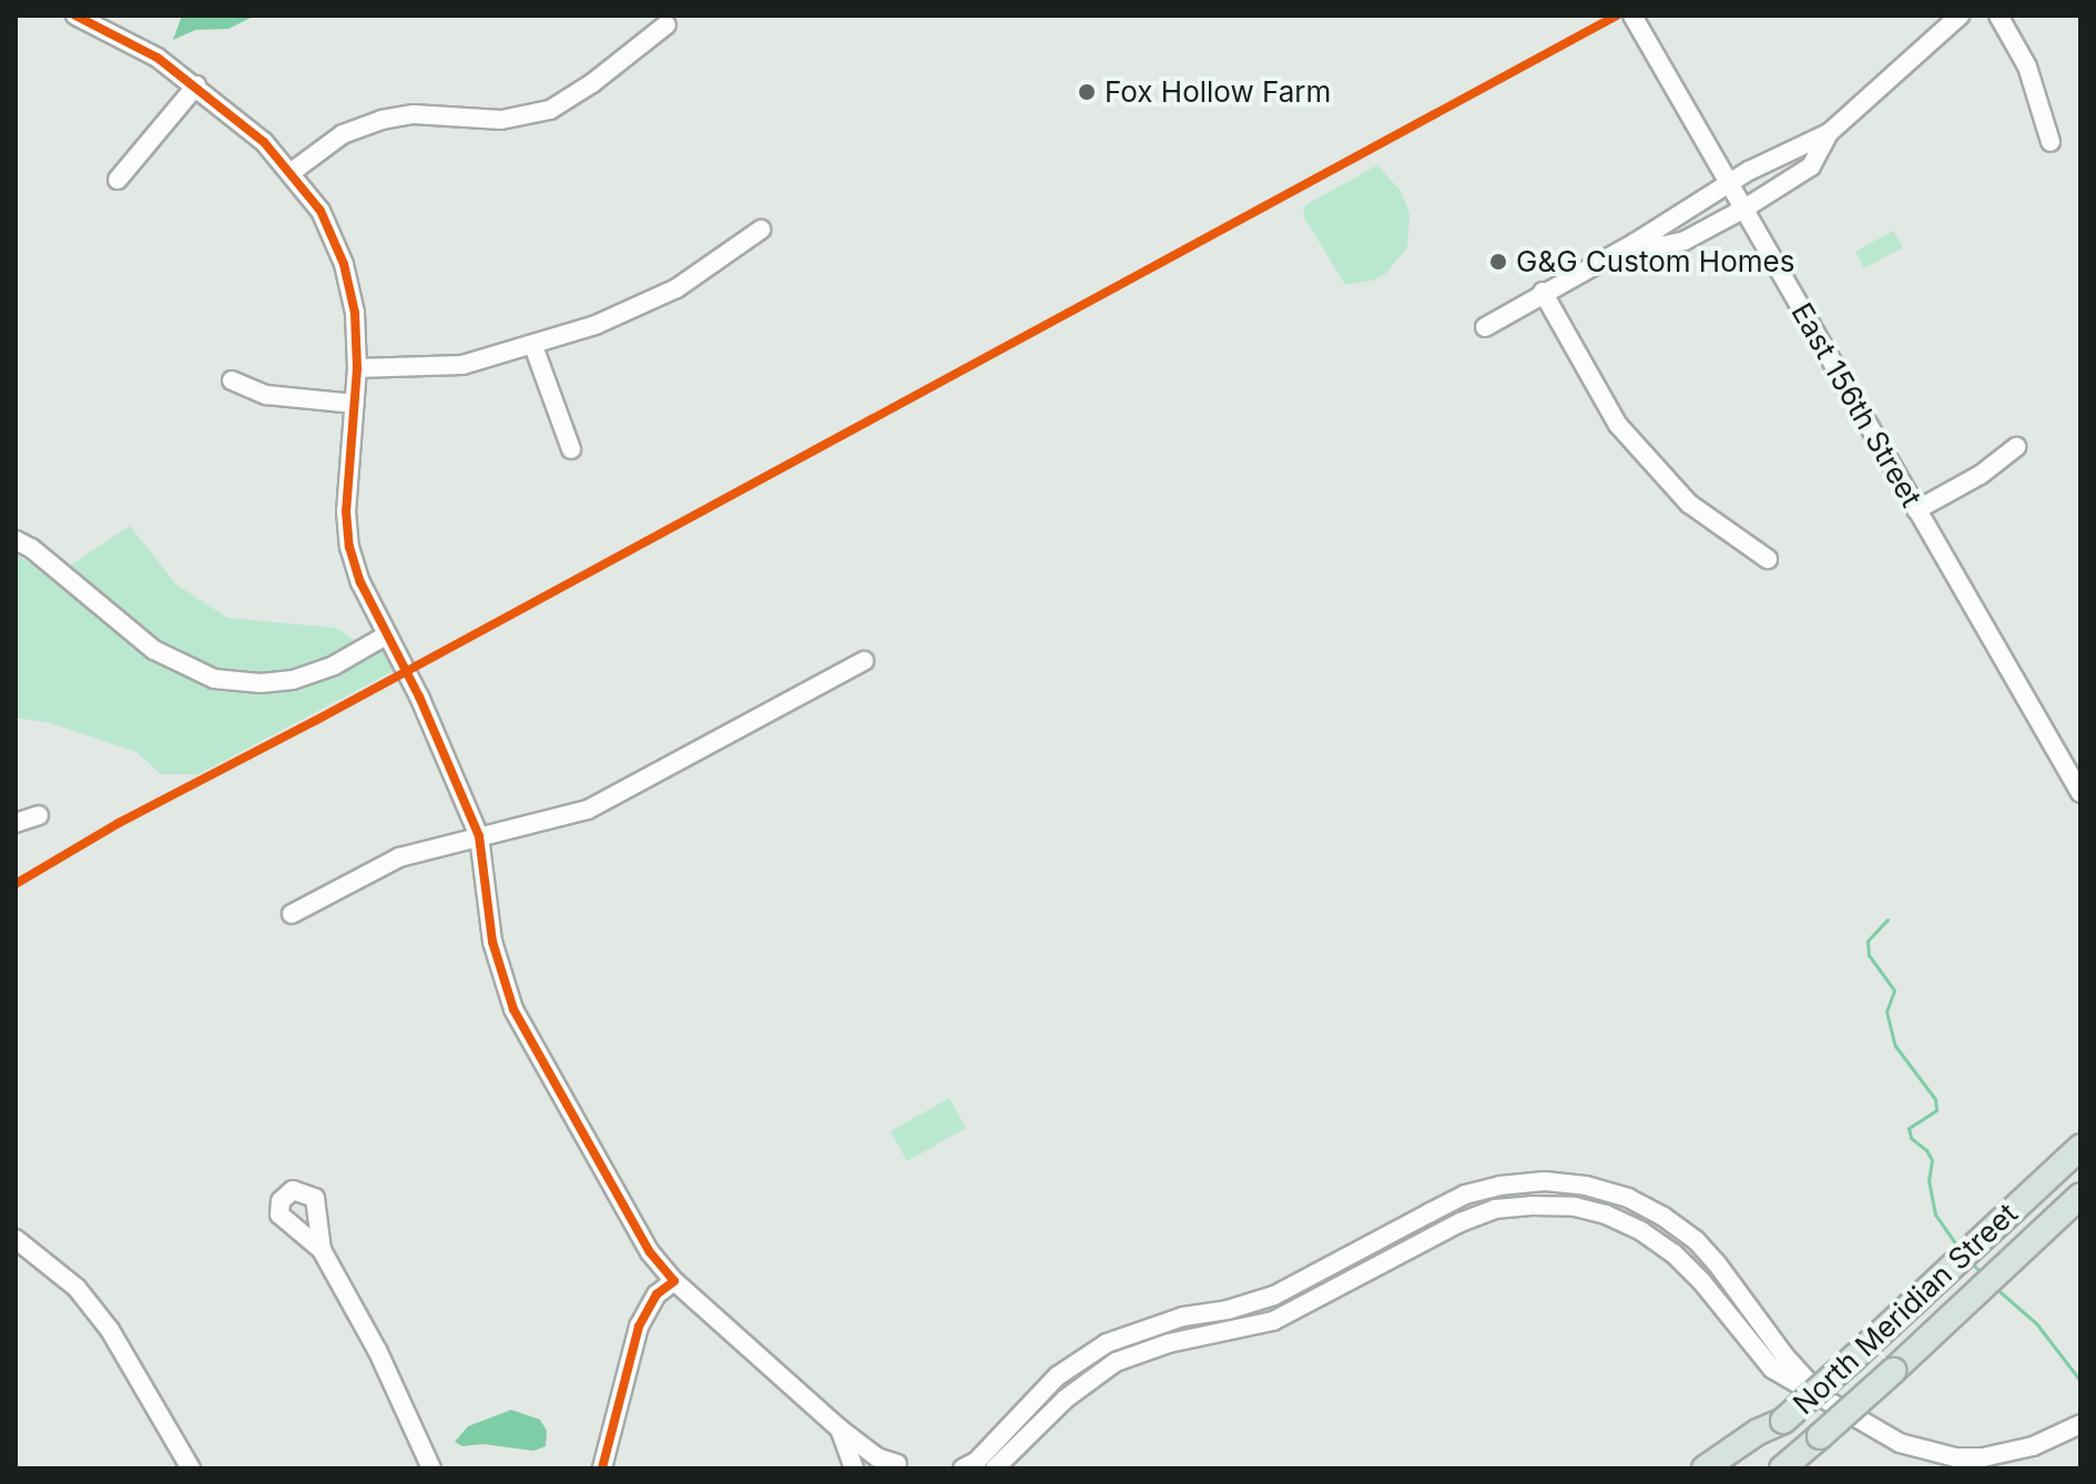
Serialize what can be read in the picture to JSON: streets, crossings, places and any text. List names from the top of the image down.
{
  "streets": {
    "highway": ["North Meridian Street"],
    "street": ["East 156th Street"]
  },
  "places": ["Fox Hollow Farm", "G&G Custom Homes"]
}
